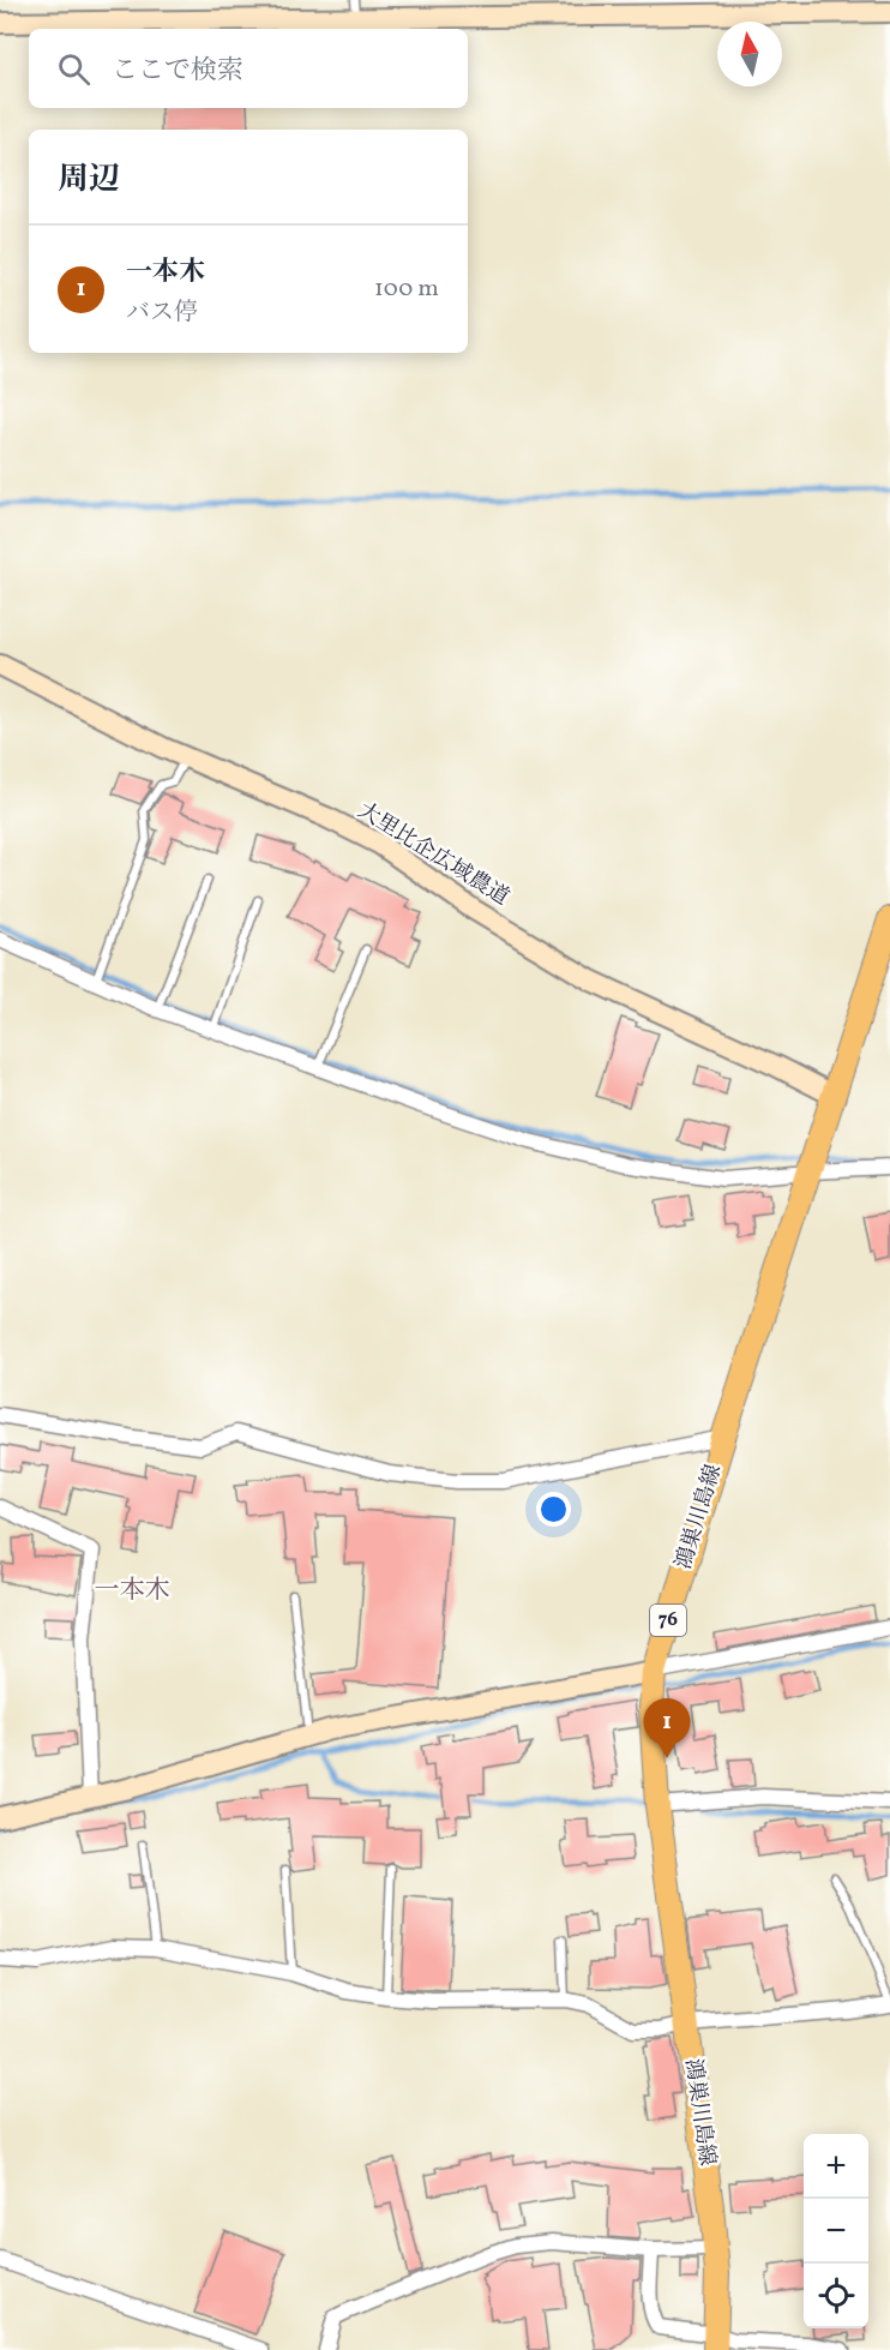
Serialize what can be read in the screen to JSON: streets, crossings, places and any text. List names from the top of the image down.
{
  "streets": {
    "main road": ["鴻巣川島線", "76"],
    "street": ["大里比企広域農道"]
  },
  "crossings": [
    ["大里比企広域農道", "鴻巣川島線"]
  ],
  "districts": ["一本木"],
  "north": "top",
  "page": {
    "search": "ここで検索",
    "heading": "周辺",
    "list": [
      {
        "mark": "1",
        "name": "一本木",
        "note": "バス停",
        "value": "100 m"
      }
    ],
    "pins": "1",
    "map_buttons": ["+", "−"]
  }
}
